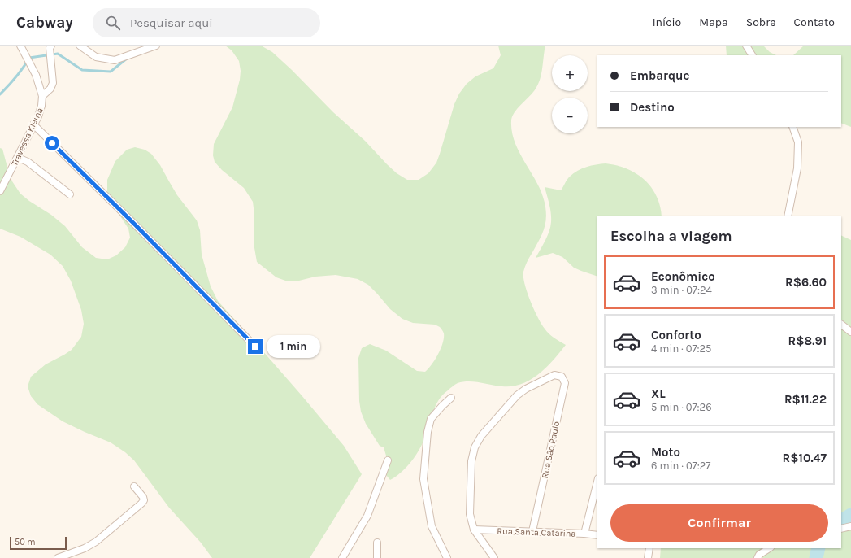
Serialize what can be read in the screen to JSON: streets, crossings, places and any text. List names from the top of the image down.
{
  "streets": {
    "street": ["Travessa Kleina", "Rua São Paulo", "Rua Santa Catarina"]
  },
  "crossings": [
    ["Rua São Paulo", "Rua Santa Catarina"]
  ],
  "scale_bar": "50 m",
  "page": {
    "header": "Cabway",
    "search": "Pesquisar aqui",
    "nav": [
      "Início",
      "Mapa",
      "Sobre",
      "Contato"
    ],
    "map_buttons": ["+", "−"],
    "banner": ["Embarque", "Destino"],
    "heading": "Escolha a viagem",
    "list": [
      {
        "name": "Econômico",
        "note": "3 min · 07:24",
        "value": "R$6.60"
      },
      {
        "name": "Conforto",
        "note": "4 min · 07:25",
        "value": "R$8.91"
      },
      {
        "name": "XL",
        "note": "5 min · 07:26",
        "value": "R$11.22"
      },
      {
        "name": "Moto",
        "note": "6 min · 07:27",
        "value": "R$10.47"
      }
    ],
    "bubble": "1 min",
    "buttons": "Confirmar",
    "scale": "50 m"
  }
}
